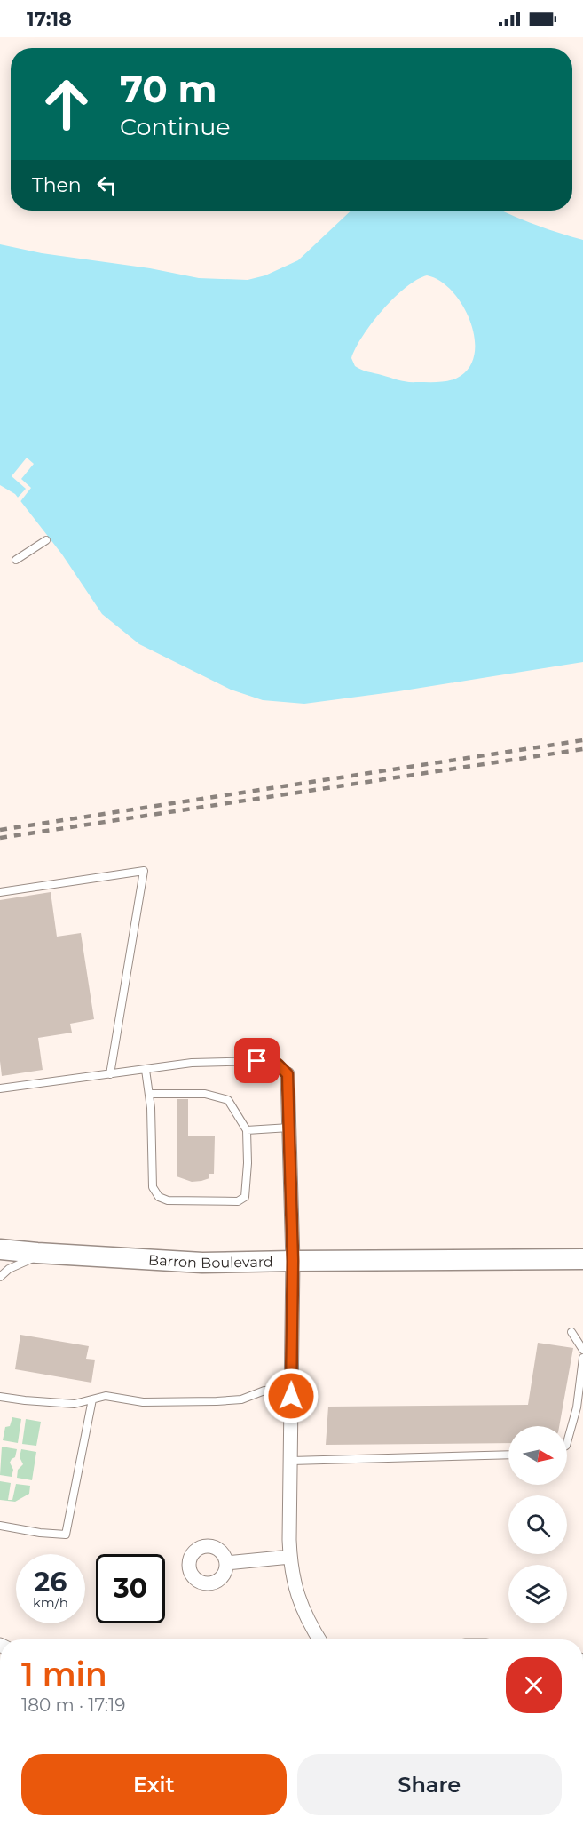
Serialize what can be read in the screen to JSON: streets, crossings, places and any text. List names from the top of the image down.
{
  "streets": {
    "main road": ["Barron Boulevard"]
  },
  "north": "right",
  "page": {
    "status": "17:18",
    "turn": ["70 m", "Continue"],
    "then": "Then",
    "speed": "26 km/h",
    "limit": "30",
    "heading": ["1 min", "180 m · 17:19"],
    "buttons": ["Exit", "Share"]
  }
}
